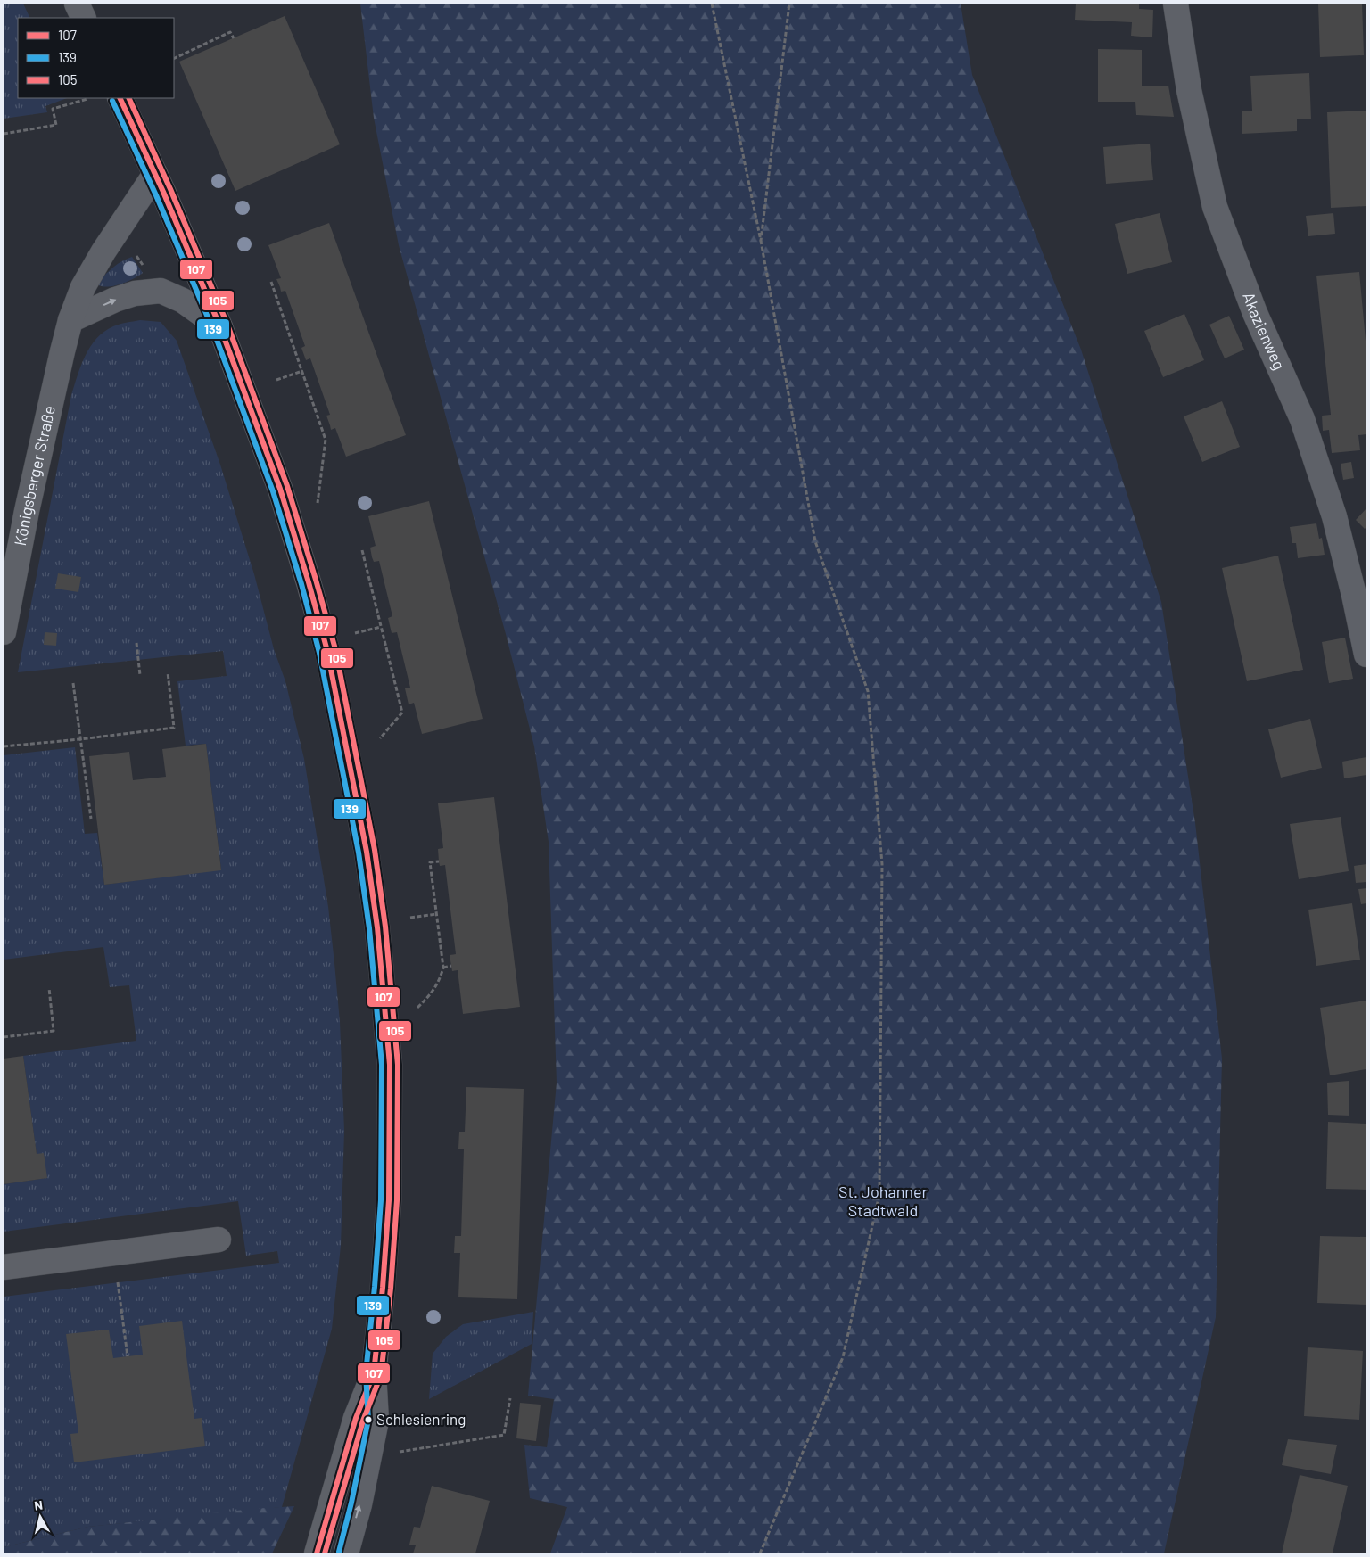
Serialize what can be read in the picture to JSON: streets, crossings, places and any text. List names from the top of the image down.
{
  "streets": {
    "street": ["Akazienweg", "Königsberger Straße"]
  },
  "parks": ["St. Johanner Stadtwald"],
  "places": ["Schlesienring"],
  "lines": ["transit line 107", "transit line 105", "transit line 139"],
  "legend": ["107", "139", "105"],
  "north": "top"
}
